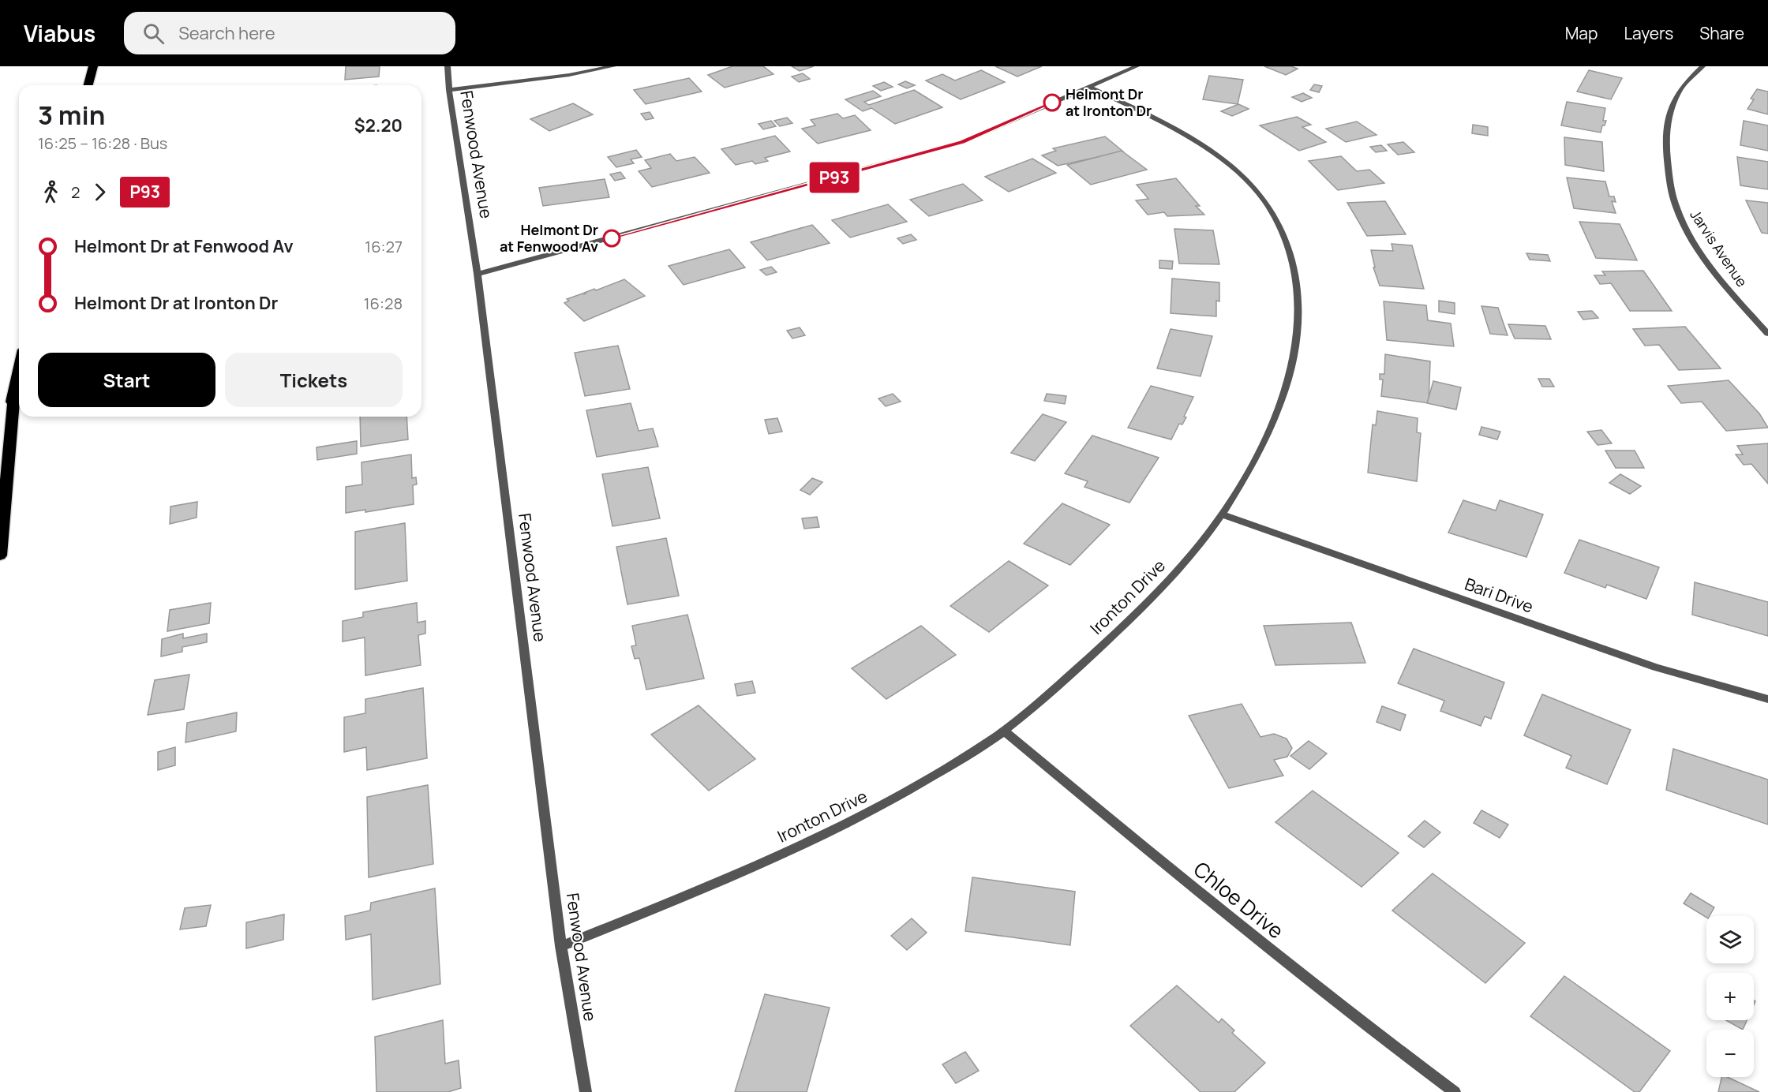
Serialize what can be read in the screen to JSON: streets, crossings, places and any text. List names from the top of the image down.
{
  "streets": {
    "street": [
      "Fenwood Avenue",
      "Jarvis Avenue",
      "Bari Drive",
      "Ironton Drive",
      "Chloe Drive"
    ]
  },
  "crossings": [
    ["Fenwood Avenue", "Ironton Drive"],
    ["Bari Drive", "Ironton Drive"],
    ["Ironton Drive", "Chloe Drive"]
  ],
  "places": ["Helmont Dr at Ironton Dr", "Helmont Dr at Fenwood Av"],
  "lines": ["bus line P93"],
  "page": {
    "header": "Viabus",
    "search": "Search here",
    "nav": ["Map", "Layers", "Share"],
    "on_map": "P93",
    "heading": ["3 min", "16:25 – 16:28 · Bus", "$2.20"],
    "legs": ["2", "P93"],
    "list": [
      {
        "name": "Helmont Dr at Fenwood Av",
        "value": "16:27"
      },
      {
        "name": "Helmont Dr at Ironton Dr",
        "value": "16:28"
      }
    ],
    "buttons": ["Start", "Tickets"],
    "map_buttons": ["+", "−"]
  }
}
